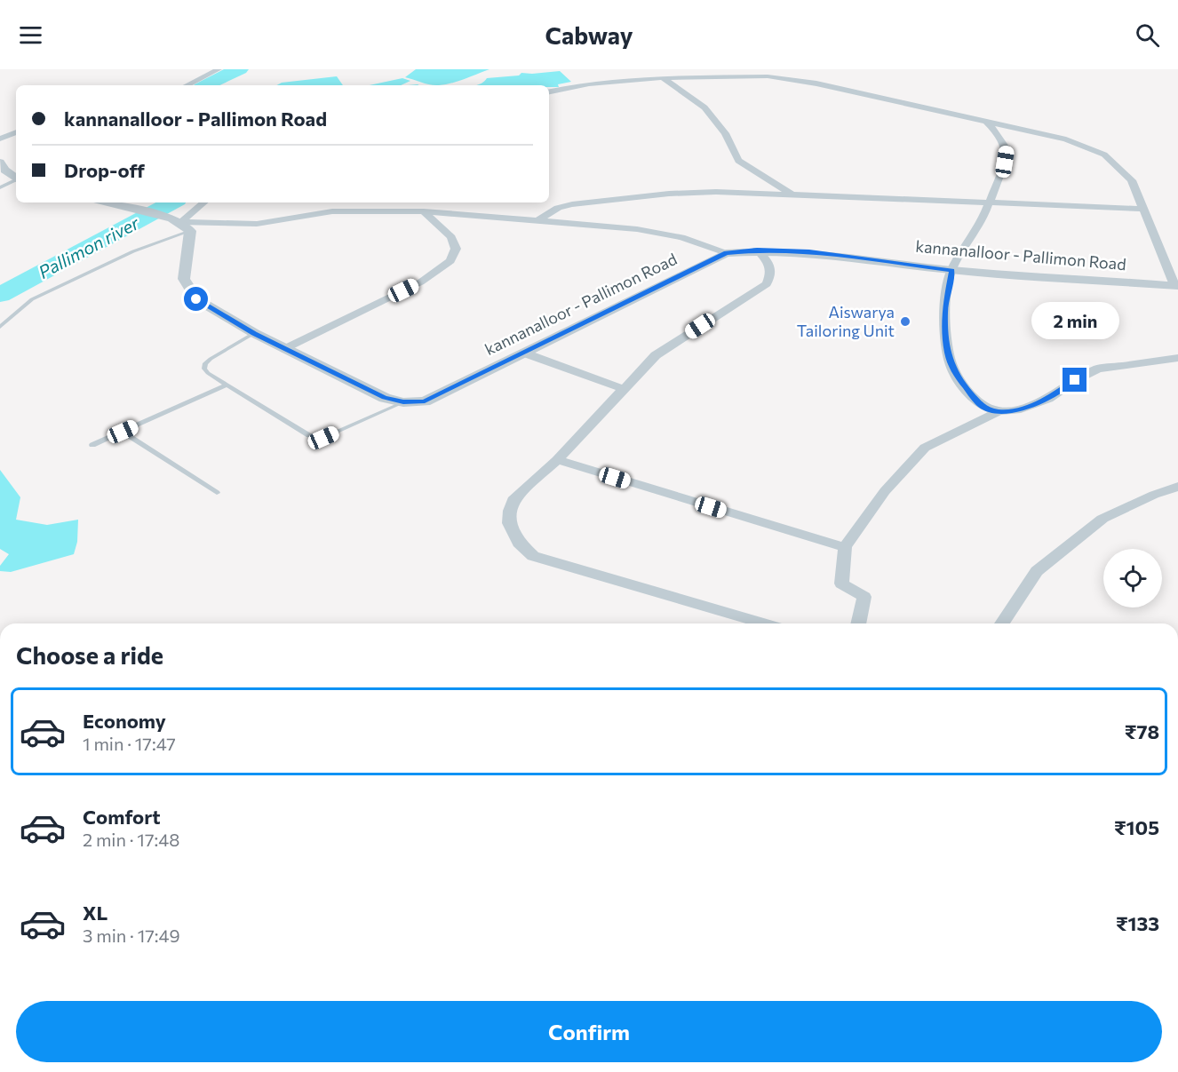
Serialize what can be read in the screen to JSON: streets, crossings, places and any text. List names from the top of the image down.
{
  "streets": {
    "street": ["kannanalloor - Pallimon Road"]
  },
  "water": ["Pallimon river"],
  "places": ["Aiswarya Tailoring Unit"],
  "page": {
    "header": "Cabway",
    "banner": ["kannanalloor - Pallimon Road", "Drop-off"],
    "bubble": "2 min",
    "heading": "Choose a ride",
    "list": [
      {
        "name": "Economy",
        "note": "1 min · 17:47",
        "value": "₹78"
      },
      {
        "name": "Comfort",
        "note": "2 min · 17:48",
        "value": "₹105"
      },
      {
        "name": "XL",
        "note": "3 min · 17:49",
        "value": "₹133"
      }
    ],
    "buttons": "Confirm"
  }
}
